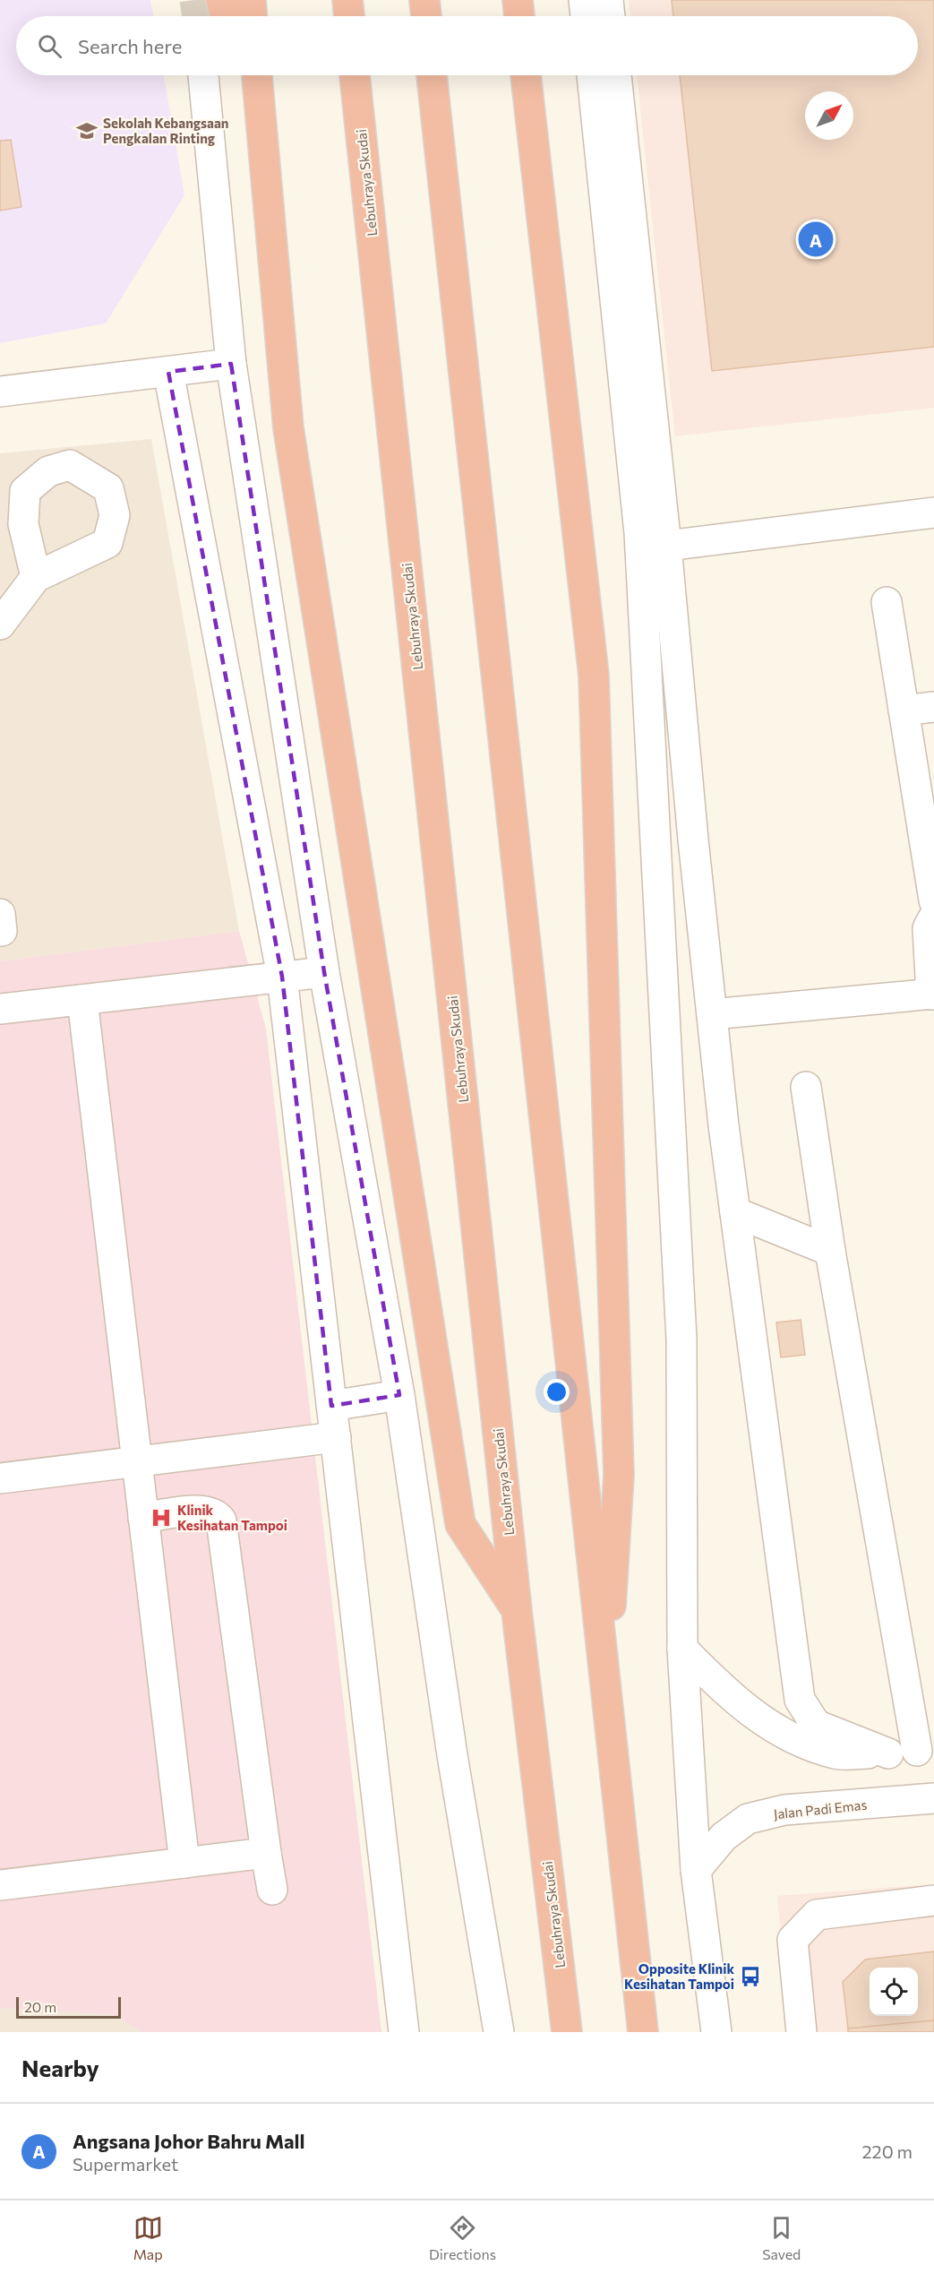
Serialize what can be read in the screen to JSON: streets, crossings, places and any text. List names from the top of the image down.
{
  "streets": {
    "highway": ["Lebuhraya Skudai"],
    "street": ["Jalan Padi Emas"]
  },
  "places": {
    "school or university": ["Sekolah Kebangsaan Pengkalan Rinting"],
    "hospital": ["Klinik Kesihatan Tampoi"],
    "bus stop": ["Opposite Klinik Kesihatan Tampoi"]
  },
  "scale_bar": "20 m",
  "north": "top right",
  "page": {
    "search": "Search here",
    "pins": "A",
    "scale": "20 m",
    "heading": "Nearby",
    "list": [
      {
        "mark": "A",
        "name": "Angsana Johor Bahru Mall",
        "note": "Supermarket",
        "value": "220 m"
      }
    ],
    "nav": ["Map", "Directions", "Saved"]
  }
}
